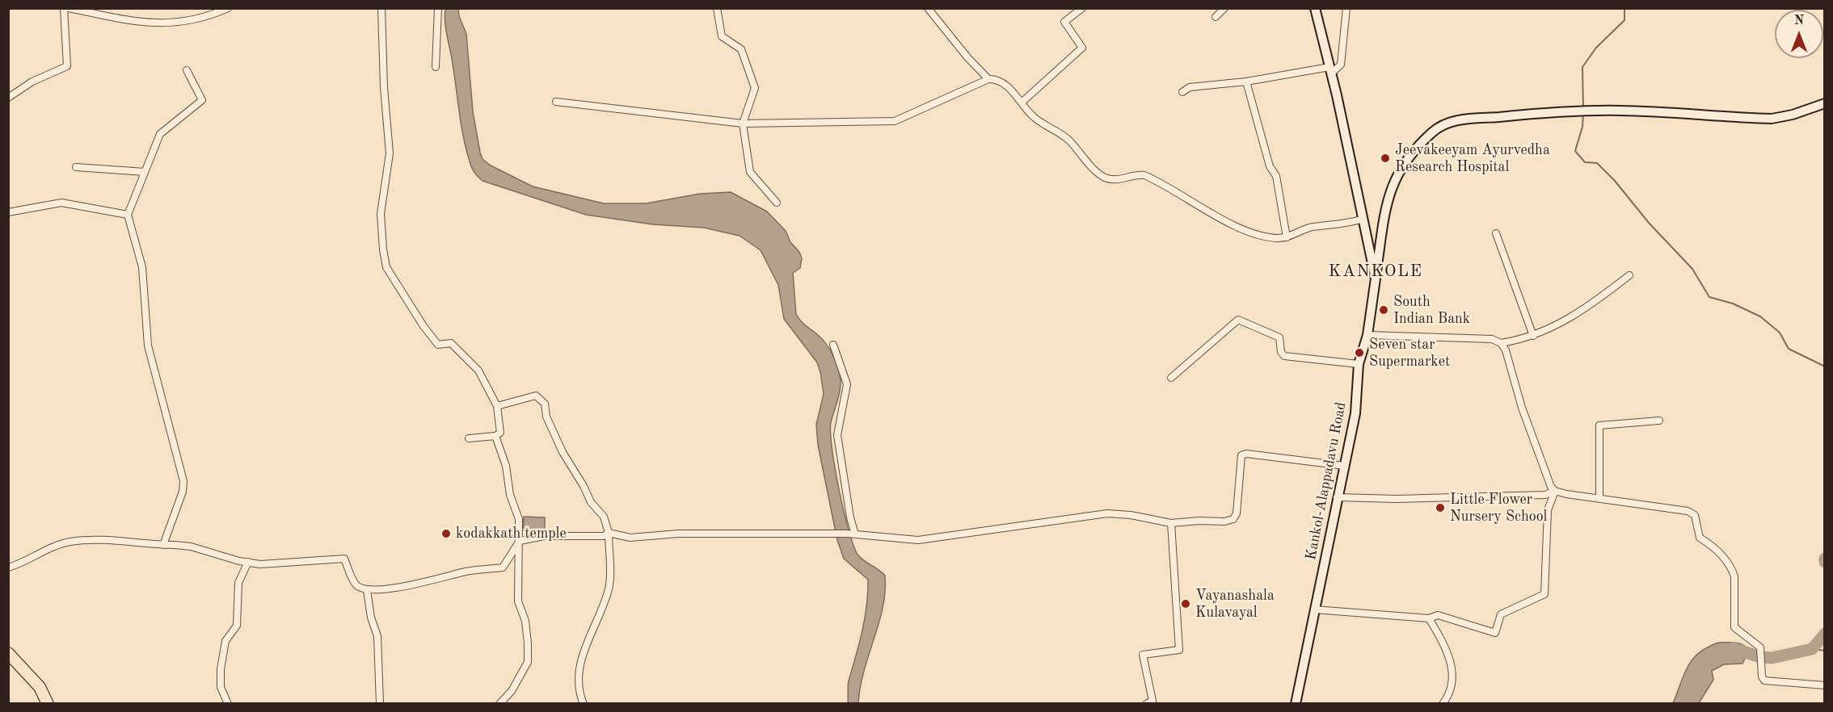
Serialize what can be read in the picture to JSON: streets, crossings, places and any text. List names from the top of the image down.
{
  "streets": {
    "main road": ["Kankol-Alappadavu Road"]
  },
  "districts": ["KANKOLE"],
  "places": [
    "Jeevakeeyam Ayurvedha Research Hospital",
    "South Indian Bank",
    "Seven star Supermarket",
    "Little Flower Nursery School",
    "kodakkath temple",
    "Vayanashala Kulavayal"
  ],
  "north": "top"
}
